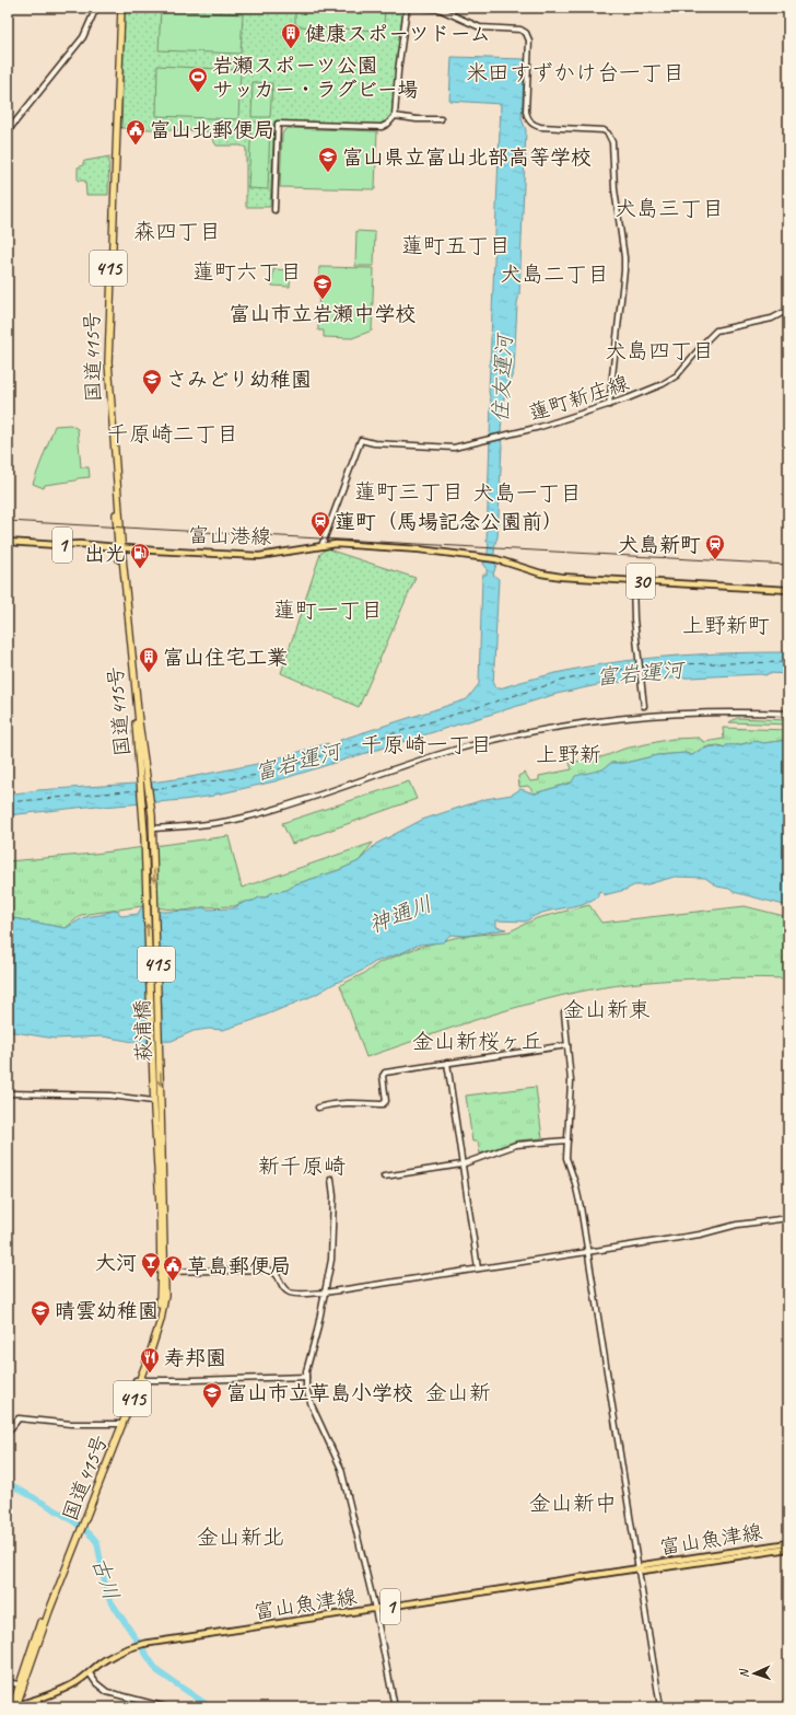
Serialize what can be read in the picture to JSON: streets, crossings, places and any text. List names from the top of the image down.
{
  "streets": {
    "highway": ["415", "国道415号", "萩浦橋"],
    "main road": [
      "富山港線",
      "1",
      "30",
      "富山魚津線"
    ],
    "street": ["蓮町新庄線"]
  },
  "crossings": [
    ["国道415号", "富山港線"],
    ["国道415号", "萩浦橋"],
    ["国道415号", "富山魚津線"],
    ["蓮町新庄線", "富山港線"]
  ],
  "districts": [
    "米田すずかけ台一丁目",
    "犬島三丁目",
    "森四丁目",
    "蓮町五丁目",
    "蓮町六丁目",
    "犬島二丁目",
    "犬島四丁目",
    "千原崎二丁目",
    "蓮町三丁目",
    "犬島一丁目",
    "蓮町一丁目",
    "上野新町",
    "千原崎一丁目",
    "上野新",
    "金山新東",
    "金山新桜ヶ丘",
    "新千原崎",
    "金山新",
    "金山新中",
    "金山新北"
  ],
  "water": [
    "住友運河",
    "富岩運河",
    "神通川",
    "古川"
  ],
  "places": {
    "building": ["健康スポーツドーム", "富山住宅工業"],
    "sports": ["岩瀬スポーツ公園 サッカー・ラグビー場"],
    "public building": ["富山北郵便局", "草島郵便局"],
    "school or university": [
      "富山県立富山北部高等学校",
      "富山市立岩瀬中学校",
      "さみどり幼稚園",
      "晴雲幼稚園",
      "富山市立草島小学校"
    ],
    "station": ["蓮町（馬場記念公園前）", "犬島新町"],
    "fuel station": ["出光"],
    "bar": ["大河"],
    "restaurant": ["寿邦園"]
  },
  "north": "left"
}
